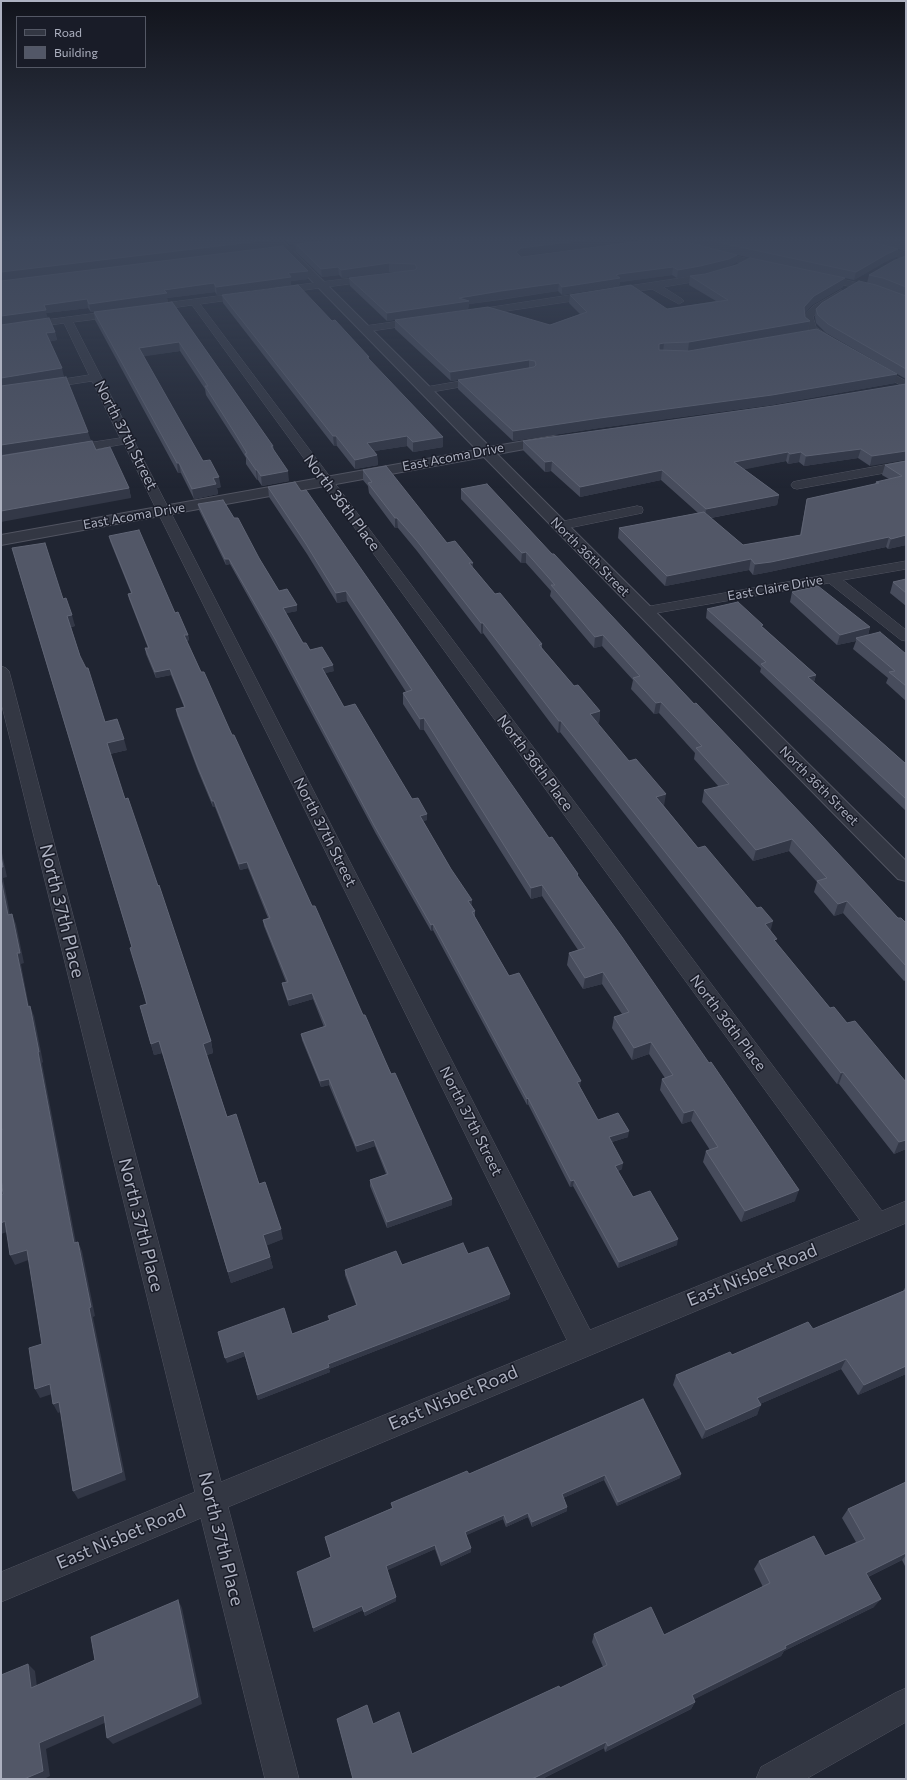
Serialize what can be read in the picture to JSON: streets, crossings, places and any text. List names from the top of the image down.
{
  "streets": {
    "street": [
      "North 37th Street",
      "East Acoma Drive",
      "North 36th Place",
      "North 36th Street",
      "East Claire Drive",
      "North 37th Place",
      "East Nisbet Road"
    ]
  },
  "crossings": [
    ["North 37th Street", "East Acoma Drive"],
    ["North 37th Street", "East Nisbet Road"],
    ["East Acoma Drive", "North 36th Place"],
    ["East Acoma Drive", "North 36th Street"],
    ["North 36th Place", "East Nisbet Road"],
    ["North 36th Street", "East Claire Drive"],
    ["North 37th Place", "East Nisbet Road"]
  ],
  "legend": ["Road", "Building"]
}
